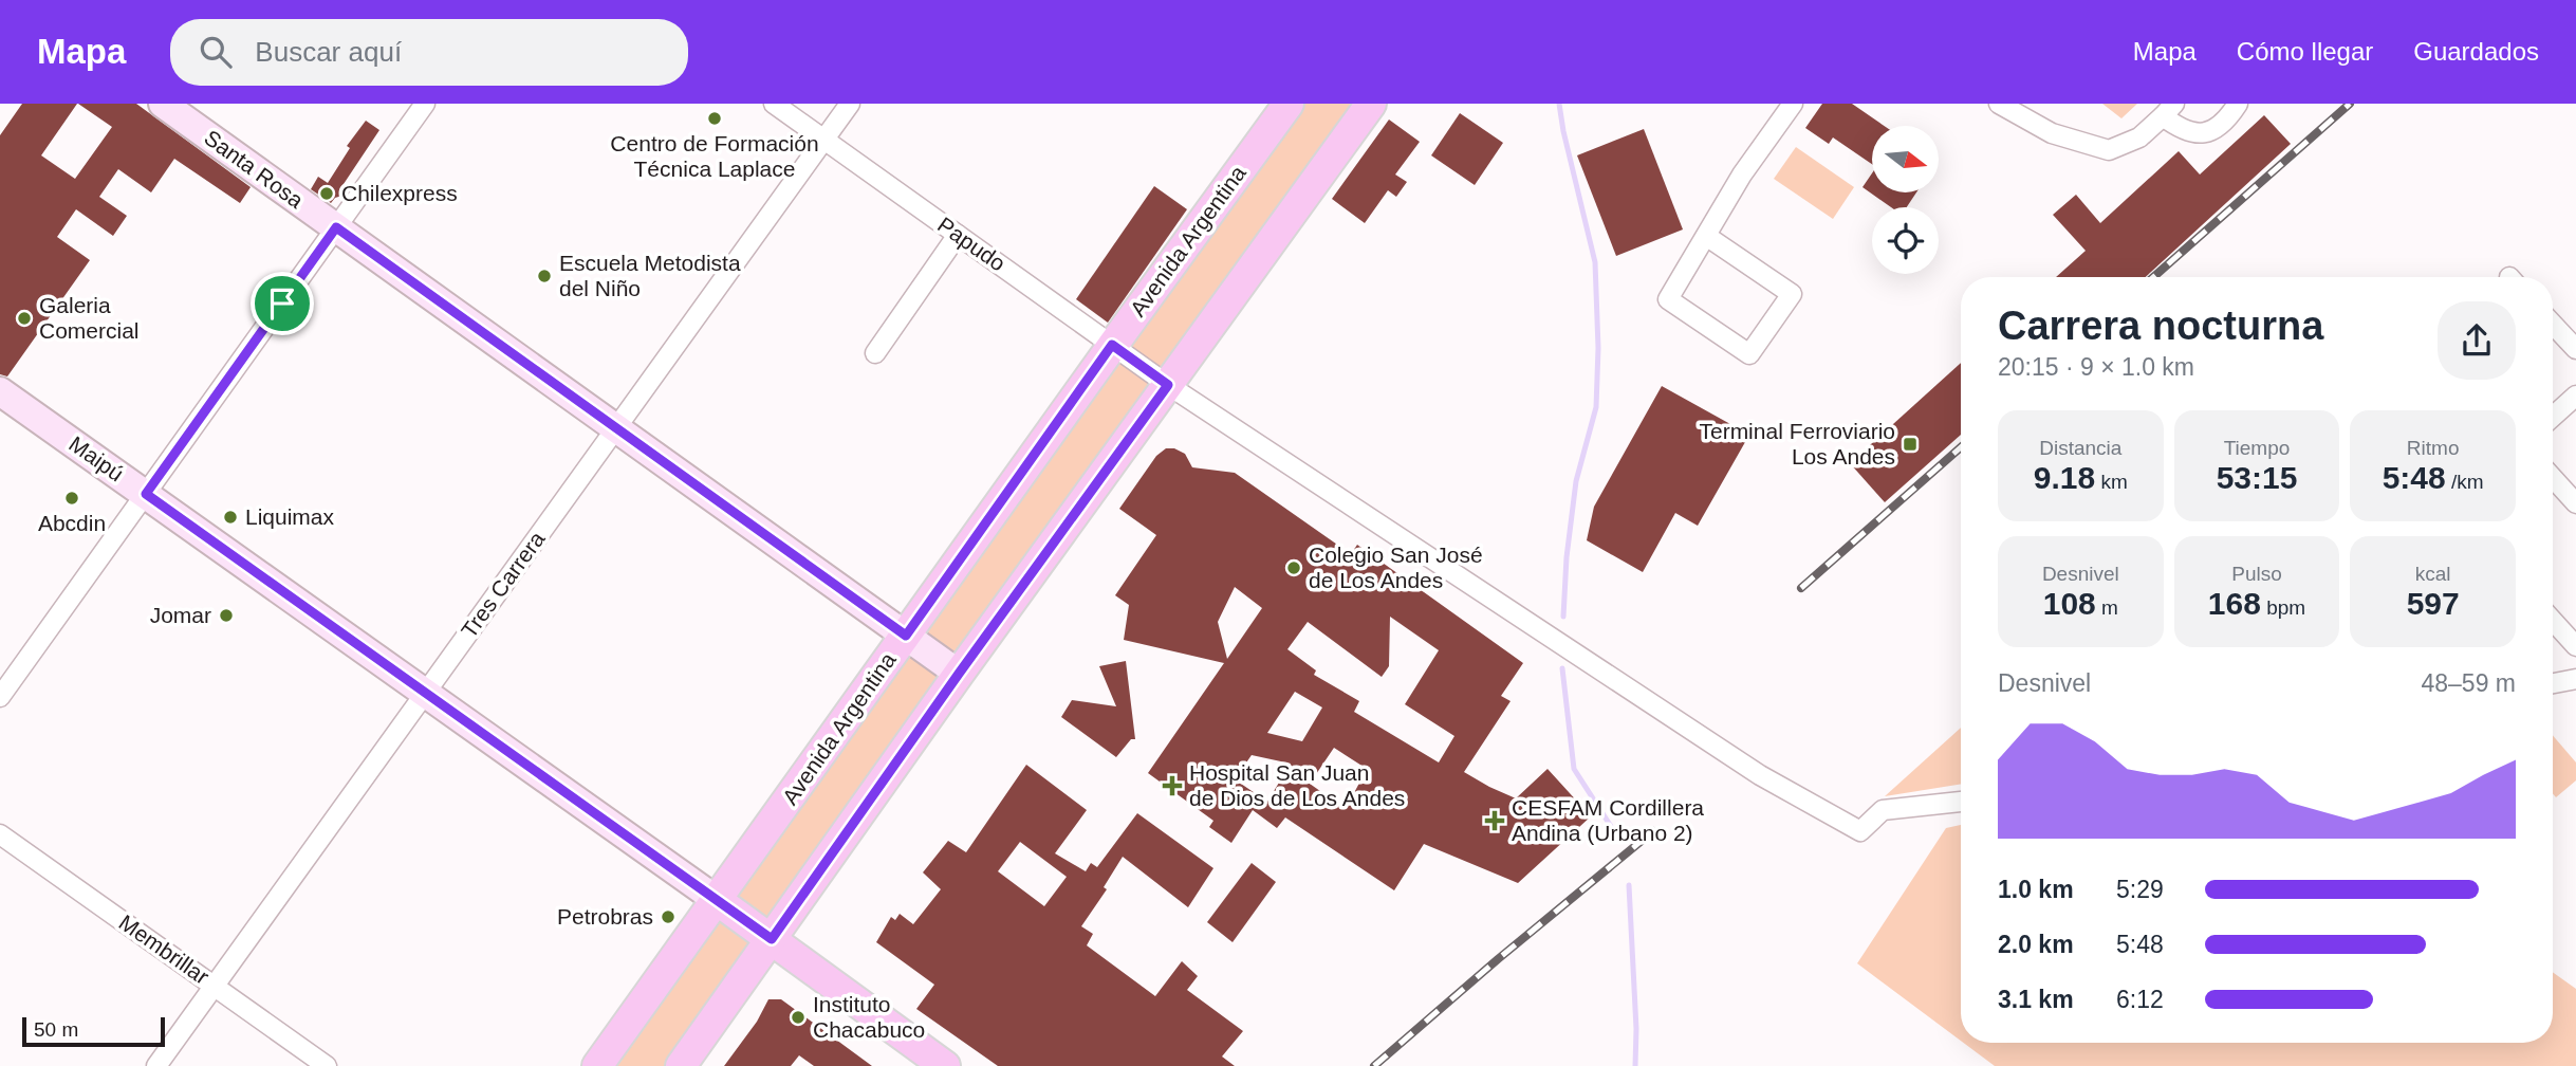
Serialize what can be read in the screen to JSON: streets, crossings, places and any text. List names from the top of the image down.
{
  "streets": {
    "main road": ["Santa Rosa", "Avenida Argentina", "Maipú"],
    "street": ["Papudo", "Tres Carrera", "Membrillar"]
  },
  "crossings": [
    ["Santa Rosa", "Avenida Argentina"],
    ["Santa Rosa", "Tres Carrera"],
    ["Avenida Argentina", "Papudo"],
    ["Avenida Argentina", "Maipú"],
    ["Papudo", "Tres Carrera"],
    ["Maipú", "Tres Carrera"],
    ["Tres Carrera", "Membrillar"]
  ],
  "places": {
    "other": [
      "Centro de Formación Técnica Laplace",
      "Chilexpress",
      "Escuela Metodista del Niño",
      "Galeria Comercial",
      "Abcdin",
      "Liquimax",
      "Colegio San José de Los Andes",
      "Jomar",
      "Petrobras",
      "Instituto Chacabuco"
    ],
    "transit": ["Terminal Ferroviario Los Andes"],
    "health": ["Hospital San Juan de Dios de Los Andes", "CESFAM Cordillera Andina (Urbano 2)"]
  },
  "scale_bar": "50 m",
  "north": "right",
  "page": {
    "header": "Mapa",
    "search": "Buscar aquí",
    "nav": ["Mapa", "Cómo llegar", "Guardados"],
    "heading": ["Carrera nocturna", "20:15 · 9 × 1.0 km"],
    "stats": [
      ["Distancia", "9.18 km"],
      ["Tiempo", "53:15"],
      ["Ritmo", "5:48 /km"],
      ["Desnivel", "108 m"],
      ["Pulso", "168 bpm"],
      ["kcal", "597"]
    ],
    "chart": ["Desnivel", "48–59 m"],
    "list": [
      {
        "name": "1.0 km",
        "note": "5:29"
      },
      {
        "name": "2.0 km",
        "note": "5:48"
      },
      {
        "name": "3.1 km",
        "note": "6:12"
      }
    ],
    "scale": "50 m"
  }
}
